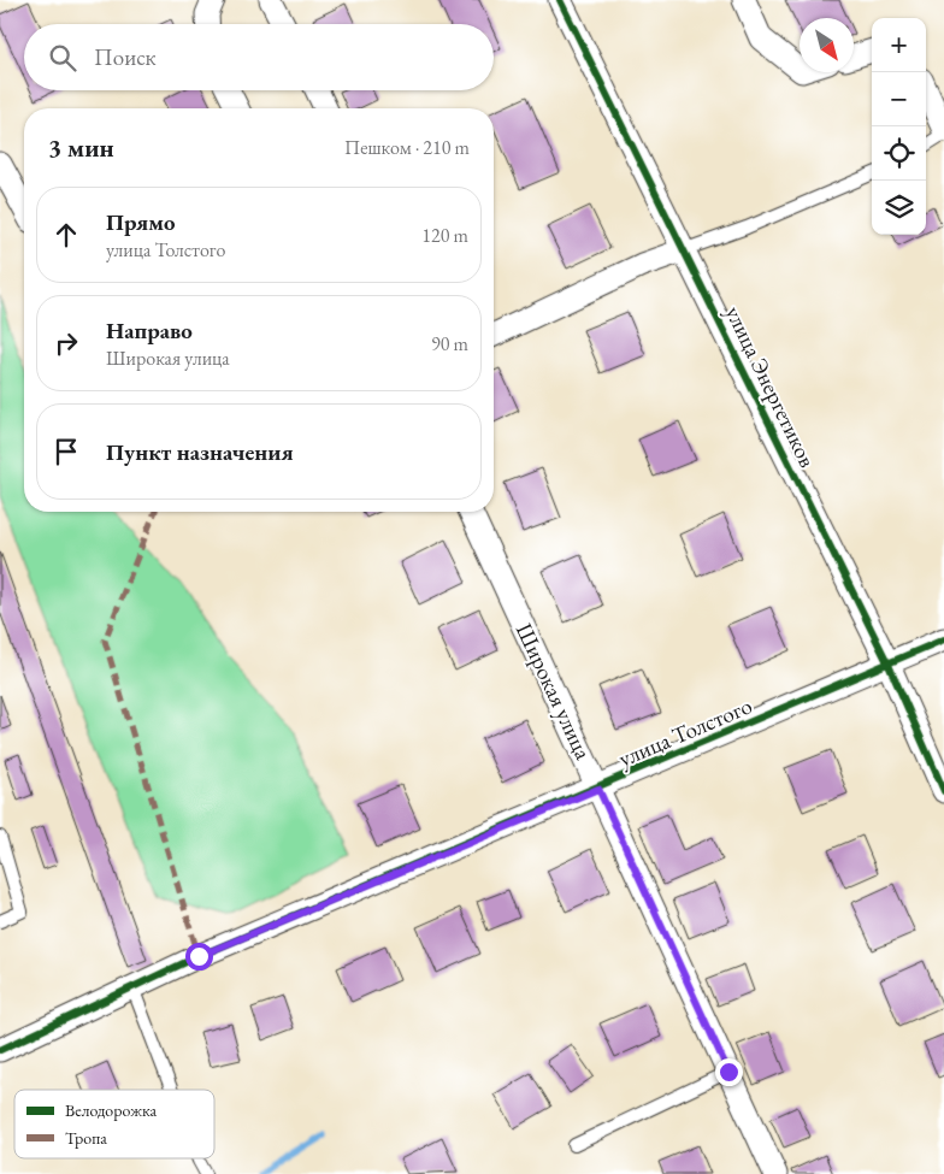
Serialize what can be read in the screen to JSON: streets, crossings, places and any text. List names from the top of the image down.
{
  "streets": {
    "street": ["улица Энергетиков", "Широкая улица", "улица Толстого"]
  },
  "crossings": [
    ["улица Энергетиков", "улица Толстого"],
    ["Широкая улица", "улица Толстого"]
  ],
  "legend": ["Велодорожка", "Тропа"],
  "north": "bottom right",
  "page": {
    "map_buttons": ["+", "−"],
    "search": "Поиск",
    "heading": ["3 мин", "Пешком · 210 m"],
    "list": [
      ["Прямо", "улица Толстого", "120 m"],
      ["Направо", "Широкая улица", "90 m"],
      "Пункт назначения"
    ]
  }
}
